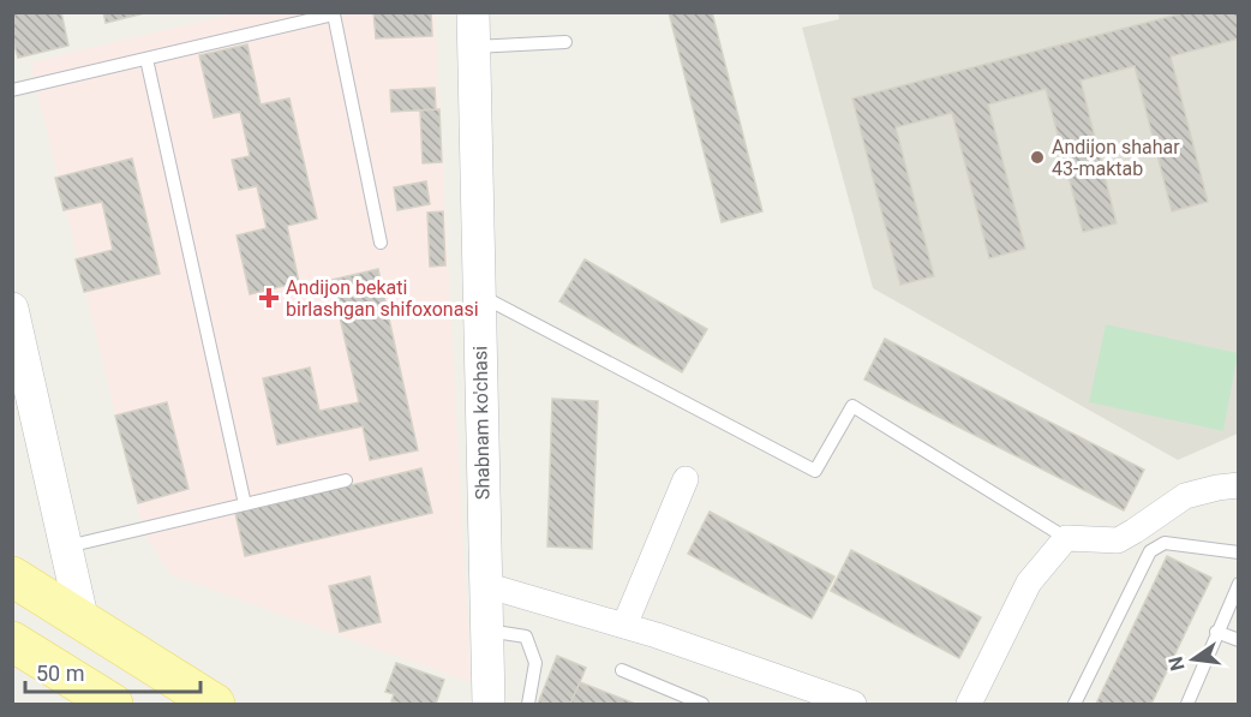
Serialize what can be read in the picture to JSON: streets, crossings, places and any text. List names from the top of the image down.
{
  "streets": {
    "street": ["Shabnam ko'chasi"]
  },
  "places": {
    "other": ["Andijon shahar 43-maktab"],
    "health": ["Аndijon bekati birlashgan shifoxonasi"]
  },
  "scale_bar": "50 m",
  "north": "left"
}
